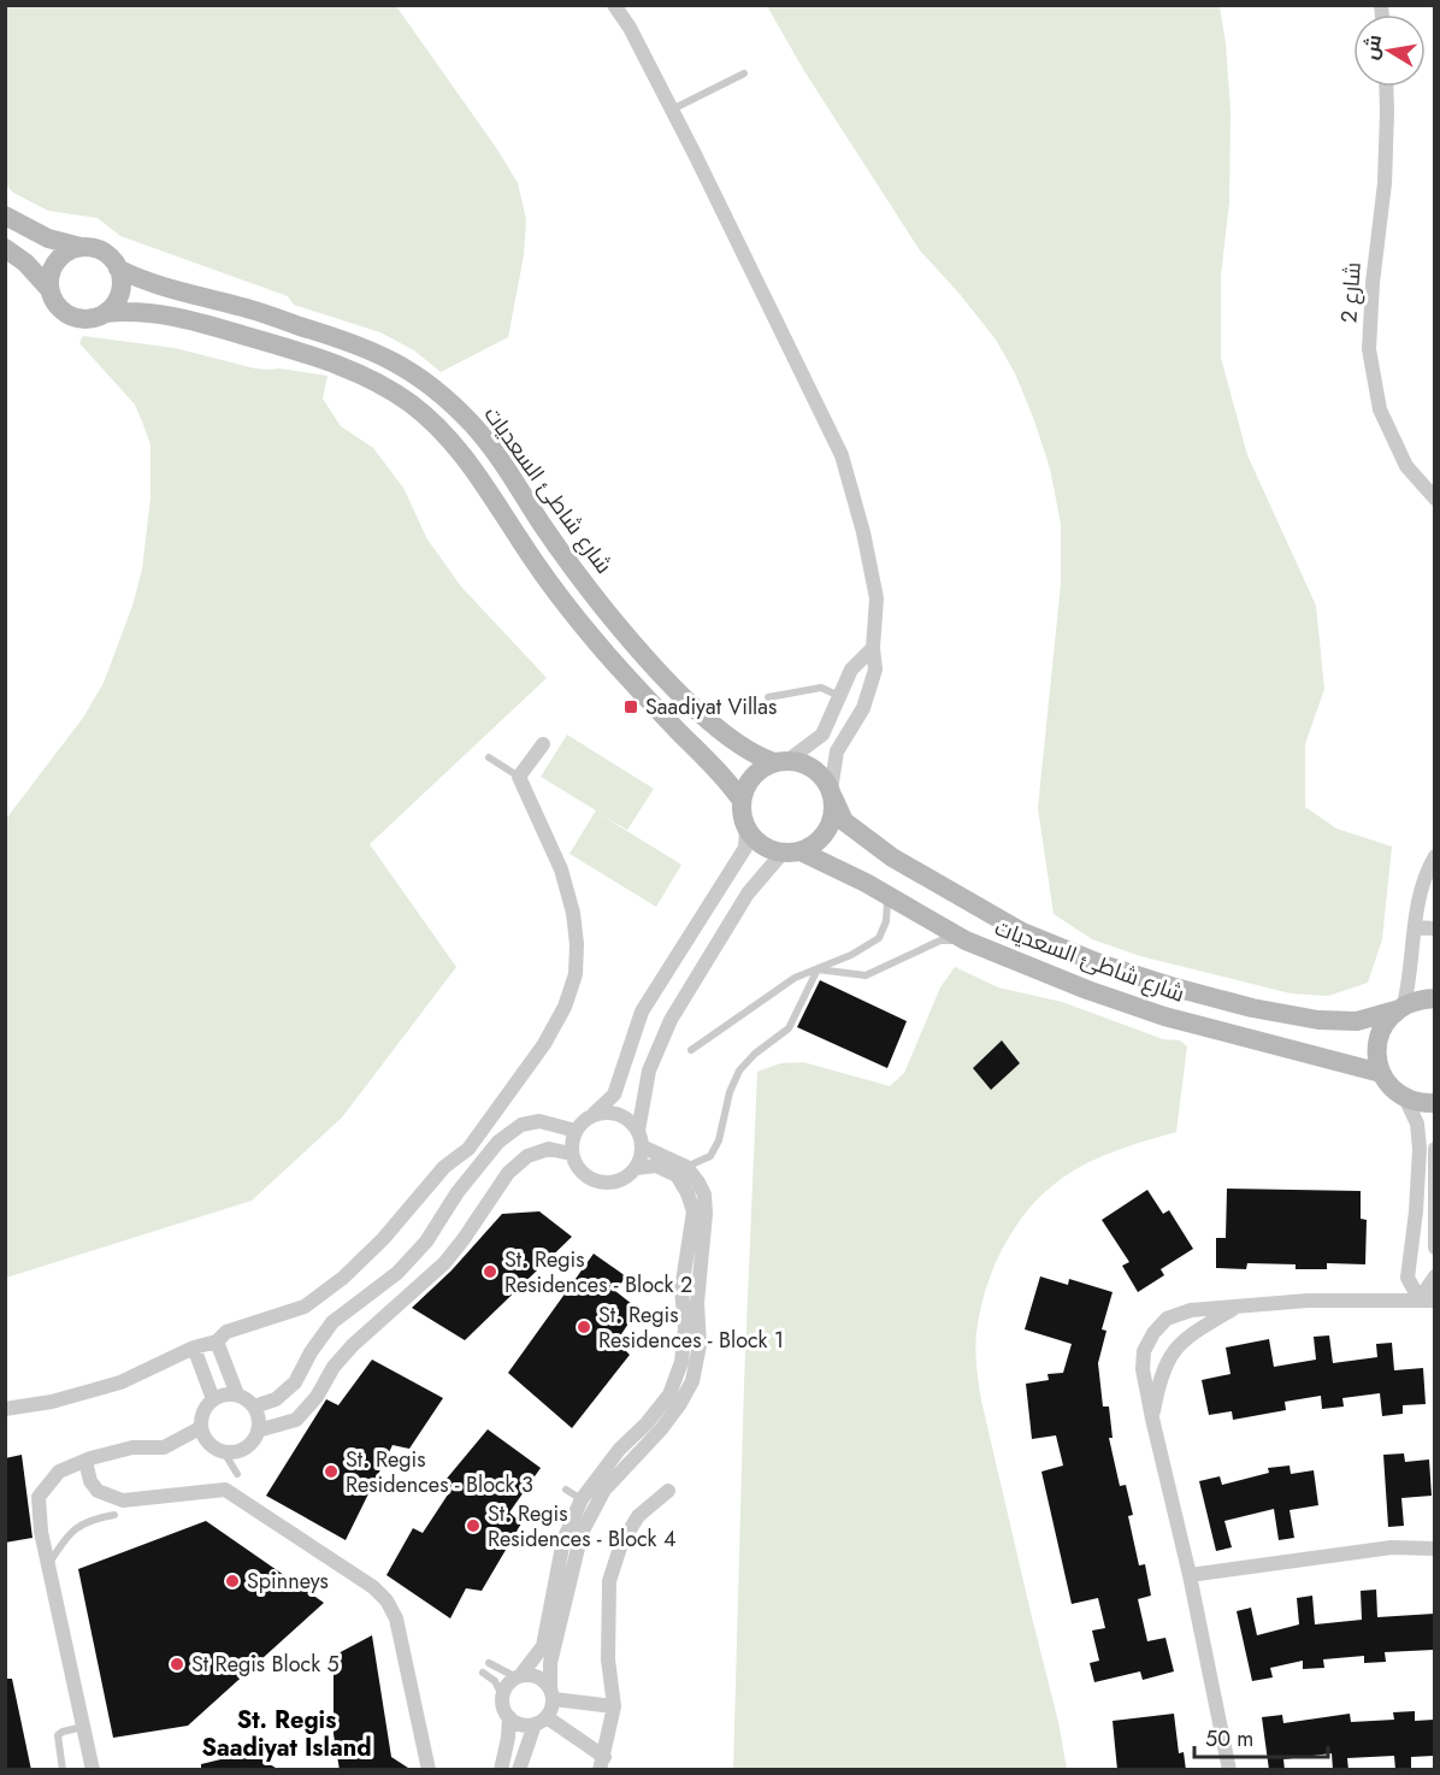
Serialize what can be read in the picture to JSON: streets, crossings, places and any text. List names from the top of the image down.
{
  "streets": {
    "street": ["شارع 2", "شارع شاطئ السعديات"]
  },
  "districts": ["St. Regis Saadiyat Island"],
  "places": {
    "transit": ["Saadiyat Villas"],
    "other": [
      "St. Regis Residences - Block 2",
      "St. Regis Residences - Block 1",
      "St. Regis Residences - Block 3",
      "St. Regis Residences - Block 4",
      "Spinneys",
      "St Regis Block 5"
    ]
  },
  "scale_bar": "50 m",
  "north": "left"
}
